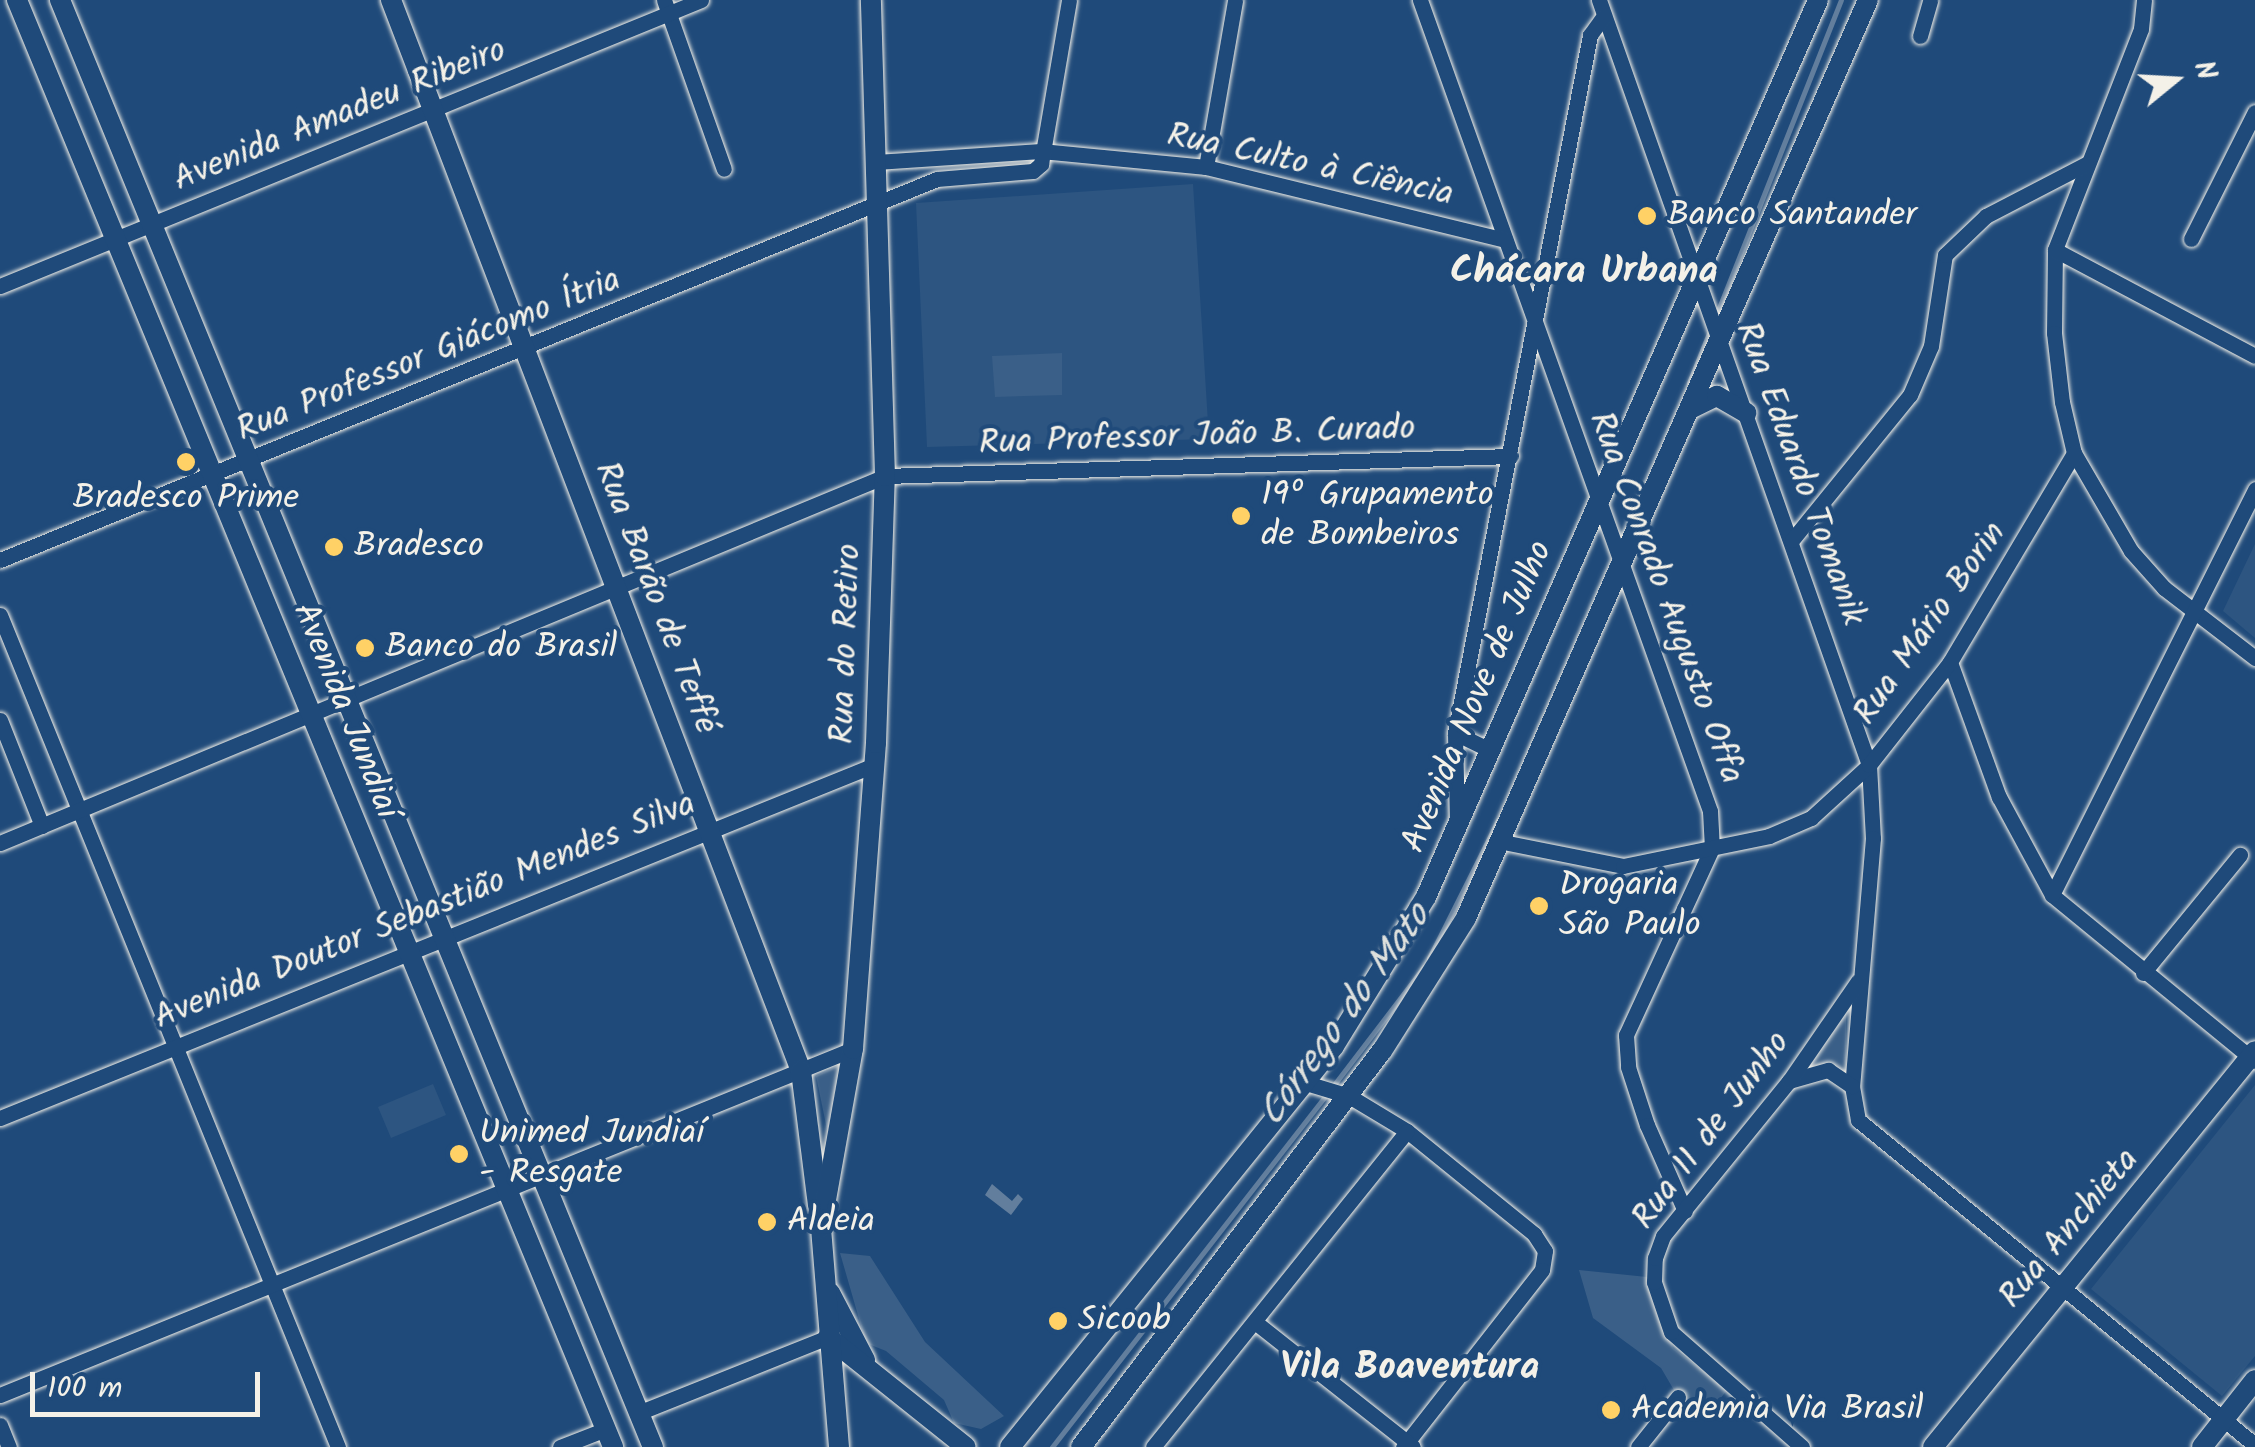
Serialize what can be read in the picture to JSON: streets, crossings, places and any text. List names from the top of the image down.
{
  "streets": {
    "main road": [
      "Rua Barão de Teffé",
      "Rua do Retiro",
      "Avenida Nove de Julho",
      "Avenida Jundiaí",
      "Rua Anchieta"
    ],
    "street": [
      "Avenida Amadeu Ribeiro",
      "Rua Culto à Ciência",
      "Rua Professor Giácomo Ítria",
      "Rua Professor João B. Curado",
      "Rua Eduardo Tomanik",
      "Rua Conrado Augusto Offa",
      "Rua Mário Borin",
      "Avenida Doutor Sebastião Mendes Silva",
      "Rua 11 de Junho"
    ]
  },
  "crossings": [
    ["Avenida Amadeu Ribeiro", "Rua Barão de Teffé"],
    ["Avenida Amadeu Ribeiro", "Avenida Jundiaí"],
    ["Rua Culto à Ciência", "Rua Conrado Augusto Offa"],
    ["Rua Culto à Ciência", "Rua do Retiro"],
    ["Rua Professor Giácomo Ítria", "Rua Barão de Teffé"],
    ["Rua Professor Giácomo Ítria", "Rua do Retiro"],
    ["Rua Professor Giácomo Ítria", "Avenida Jundiaí"],
    ["Rua Professor João B. Curado", "Rua do Retiro"],
    ["Rua Eduardo Tomanik", "Rua Mário Borin"],
    ["Rua Eduardo Tomanik", "Avenida Nove de Julho"],
    ["Rua Eduardo Tomanik", "Rua 11 de Junho"],
    ["Rua Barão de Teffé", "Rua do Retiro"],
    ["Rua Barão de Teffé", "Avenida Doutor Sebastião Mendes Silva"],
    ["Rua Conrado Augusto Offa", "Rua Mário Borin"],
    ["Rua Conrado Augusto Offa", "Avenida Nove de Julho"],
    ["Rua do Retiro", "Avenida Doutor Sebastião Mendes Silva"],
    ["Avenida Jundiaí", "Avenida Doutor Sebastião Mendes Silva"]
  ],
  "districts": ["Chácara Urbana", "Vila Boaventura"],
  "water": ["Córrego do Mato"],
  "places": [
    "Banco Santander",
    "Bradesco Prime",
    "19º Grupamento de Bombeiros",
    "Bradesco",
    "Banco do Brasil",
    "Drogaria São Paulo",
    "Unimed Jundiaí - Resgate",
    "Aldeia",
    "Sicoob",
    "Academia Via Brasil"
  ],
  "scale_bar": "100 m",
  "north": "right"
}
